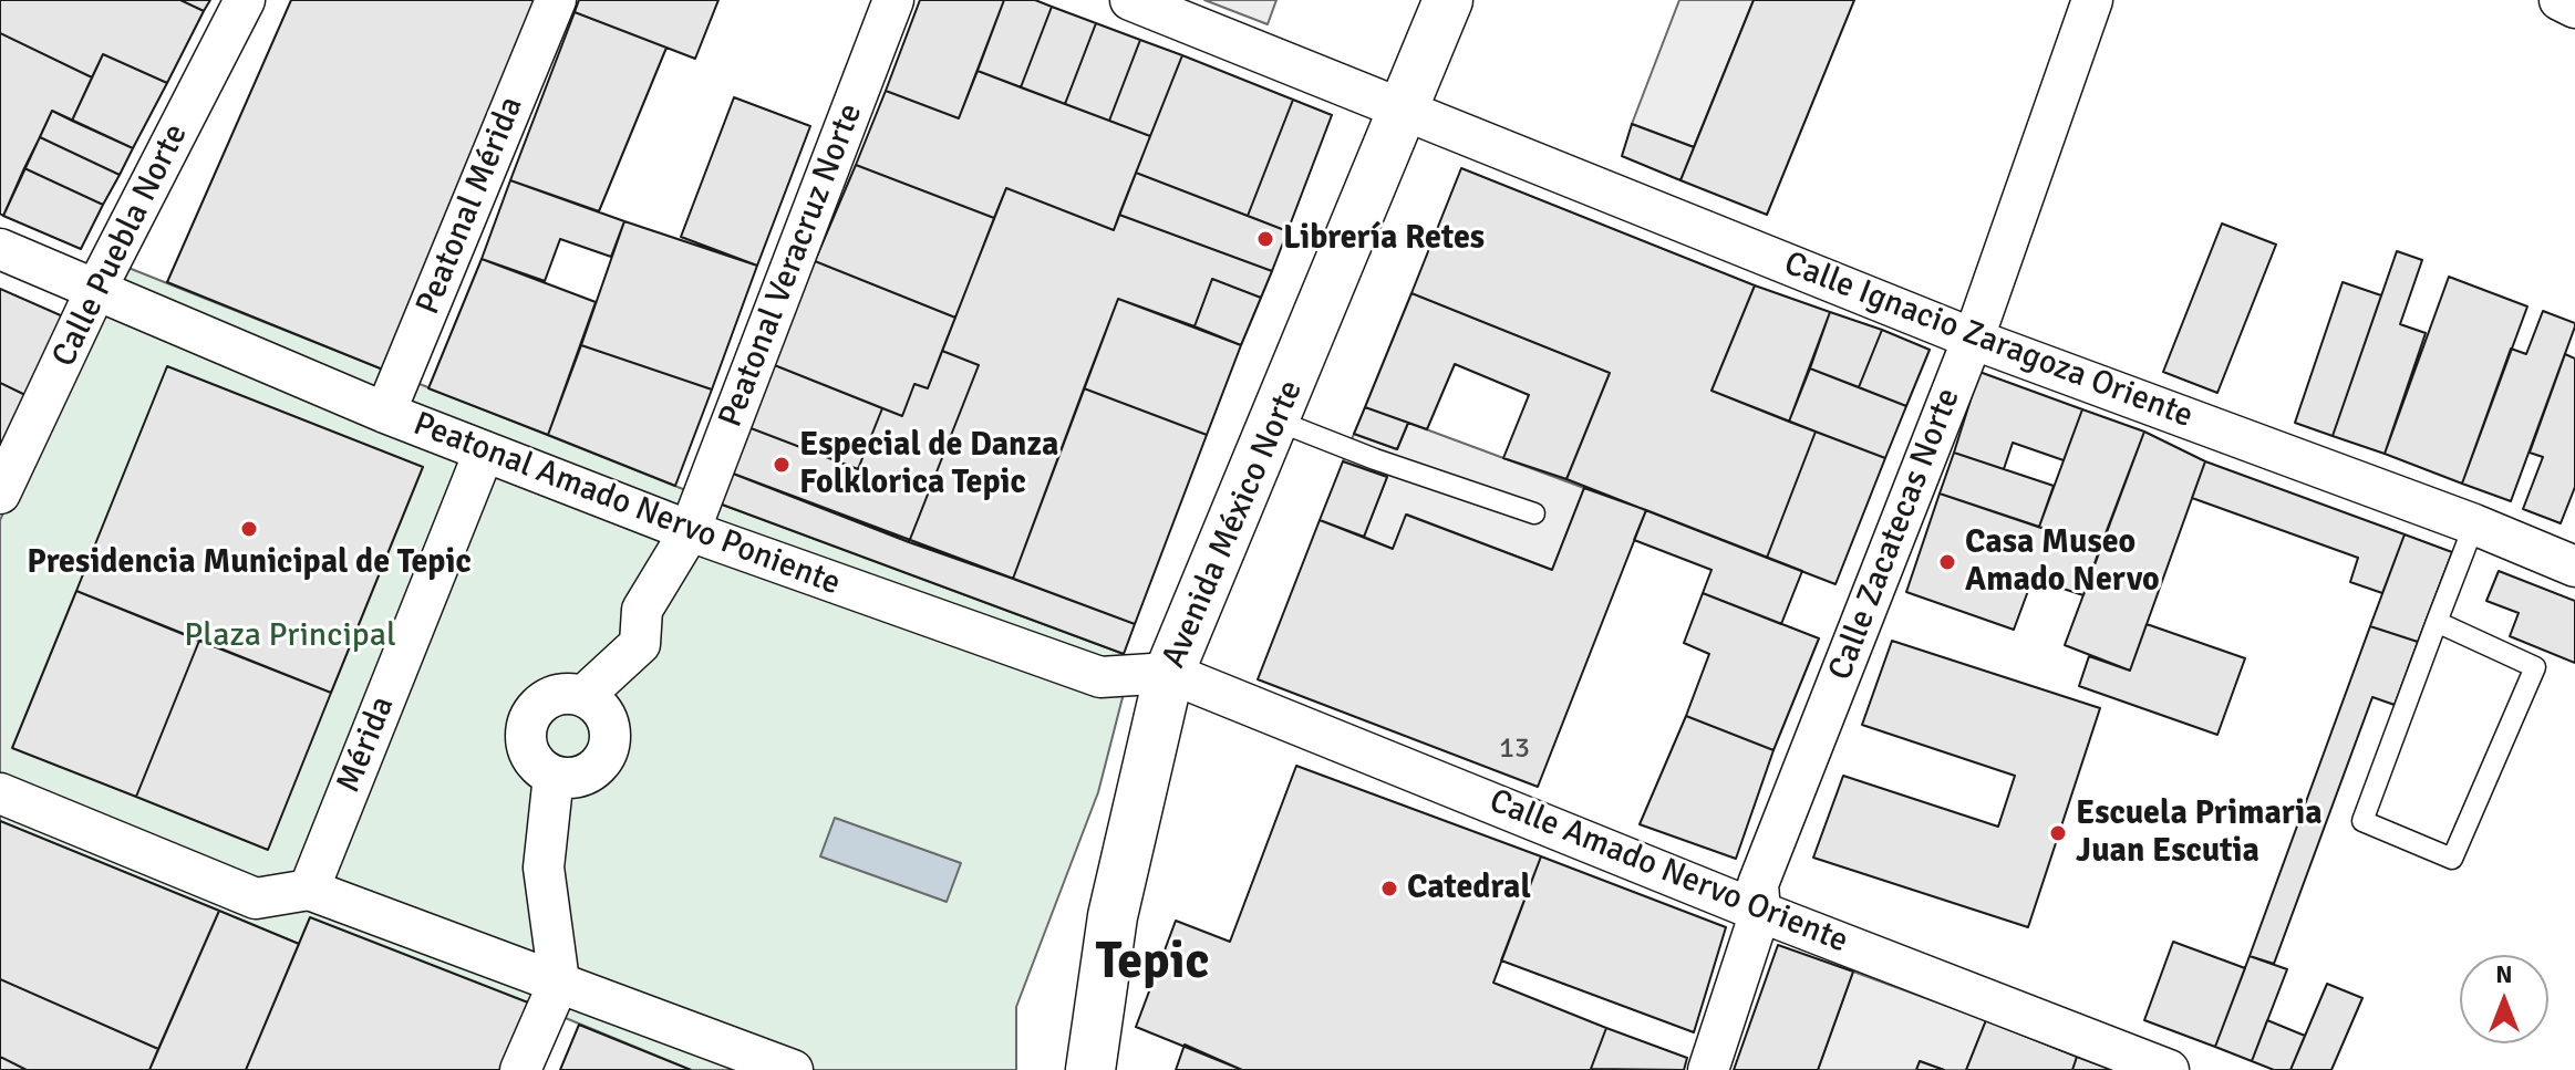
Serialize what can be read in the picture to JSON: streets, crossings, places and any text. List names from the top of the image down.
{
  "streets": {
    "main road": ["Avenida México Norte"],
    "street": [
      "Peatonal Mérida",
      "Calle Puebla Norte",
      "Peatonal Veracruz Norte",
      "Calle Ignacio Zaragoza Oriente",
      "Peatonal Amado Nervo Poniente",
      "Calle Zacatecas Norte",
      "Mérida",
      "Calle Amado Nervo Oriente"
    ]
  },
  "crossings": [
    ["Peatonal Mérida", "Peatonal Amado Nervo Poniente"],
    ["Calle Puebla Norte", "Peatonal Amado Nervo Poniente"],
    ["Peatonal Veracruz Norte", "Peatonal Amado Nervo Poniente"],
    ["Calle Ignacio Zaragoza Oriente", "Avenida México Norte"],
    ["Calle Ignacio Zaragoza Oriente", "Calle Zacatecas Norte"],
    ["Peatonal Amado Nervo Poniente", "Avenida México Norte"],
    ["Peatonal Amado Nervo Poniente", "Mérida"],
    ["Peatonal Amado Nervo Poniente", "Calle Amado Nervo Oriente"],
    ["Avenida México Norte", "Calle Amado Nervo Oriente"],
    ["Calle Zacatecas Norte", "Calle Amado Nervo Oriente"]
  ],
  "districts": ["Tepic"],
  "parks": ["Plaza Principal"],
  "places": [
    "Librería Retes",
    "Especial de Danza Folklorica Tepic",
    "Presidencia Municipal de Tepic",
    "Casa Museo Amado Nervo",
    "Escuela Primaria Juan Escutia",
    "Catedral"
  ],
  "house_numbers": ["13"],
  "north": "top"
}
